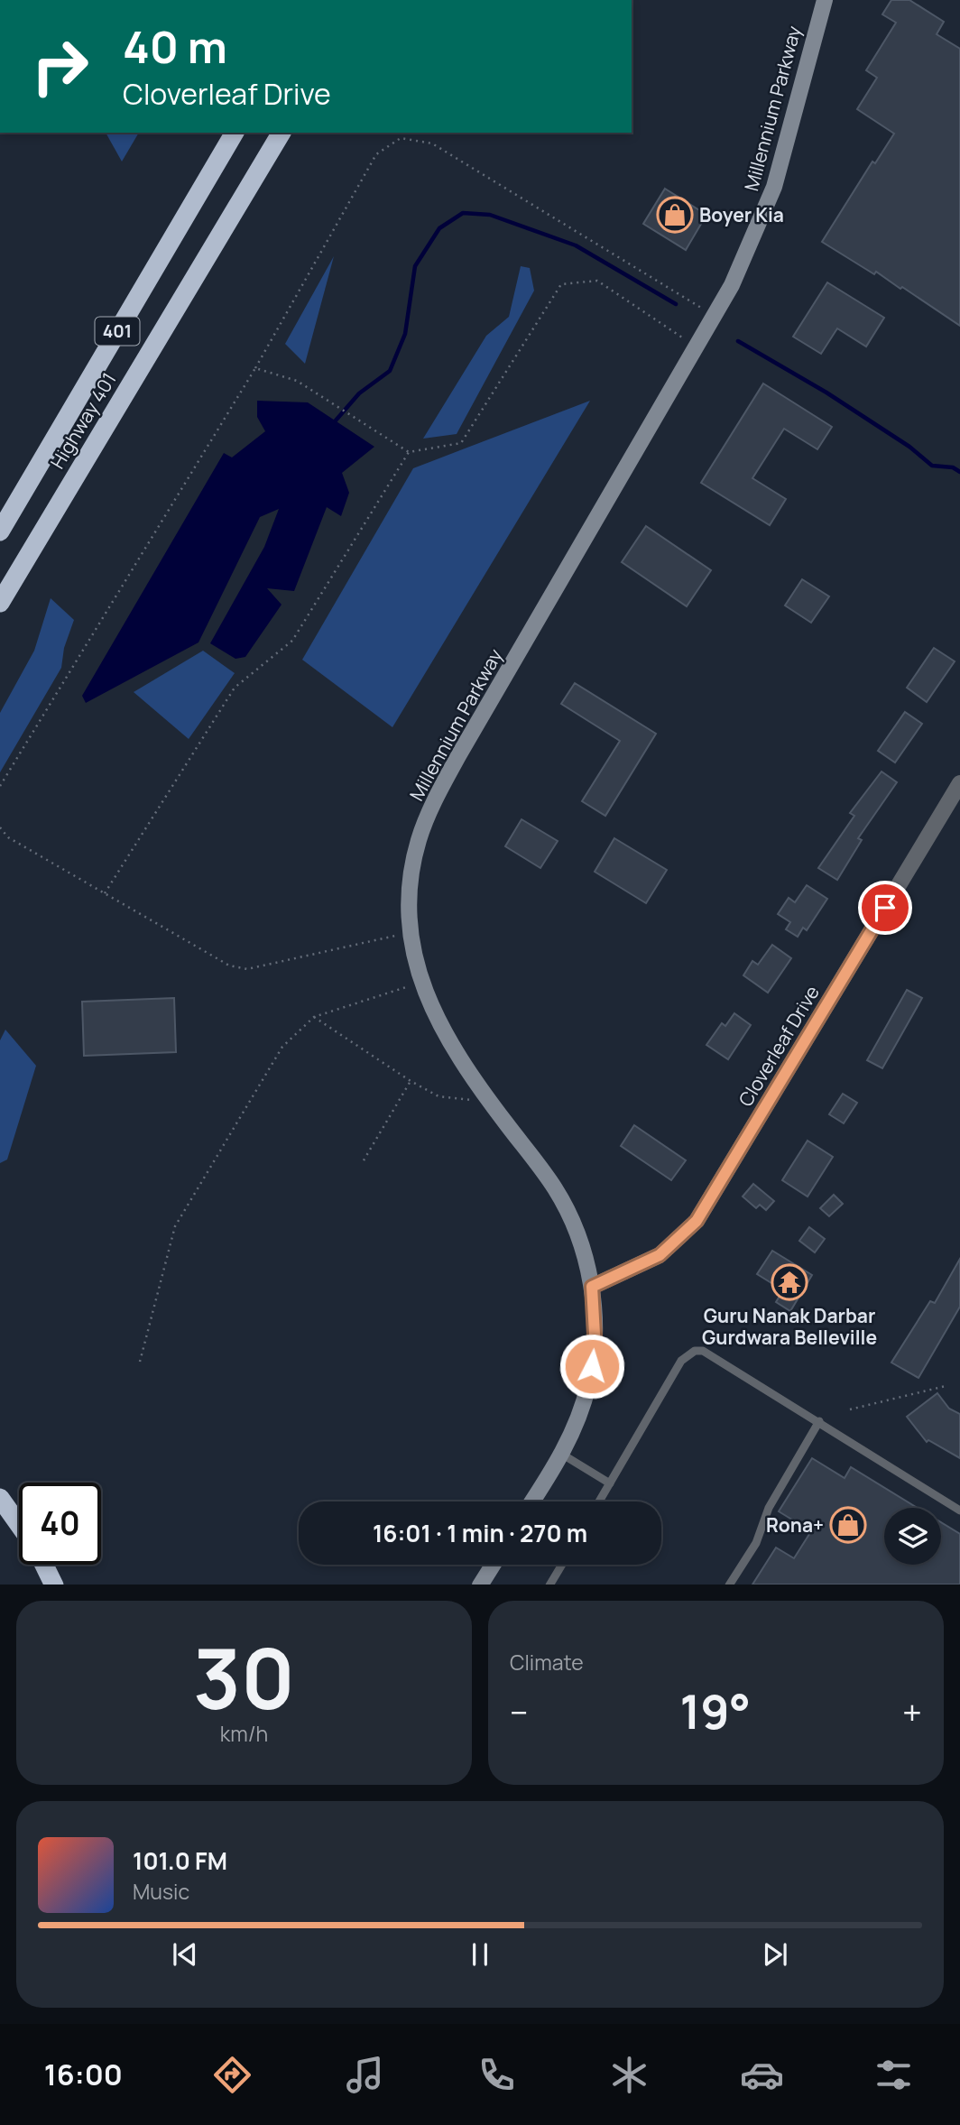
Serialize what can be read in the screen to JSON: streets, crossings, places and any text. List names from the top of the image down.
{
  "streets": {
    "highway": ["401", "Highway 401"],
    "street": ["Millennium Parkway", "Cloverleaf Drive"]
  },
  "crossings": [
    ["Millennium Parkway", "Cloverleaf Drive"]
  ],
  "places": {
    "shop": ["Boyer Kia", "Rona+"],
    "temple": ["Guru Nanak Darbar Gurdwara Belleville"]
  },
  "page": {
    "turn": ["40 m", "Cloverleaf Drive"],
    "limit": "40",
    "trip": "16:01 · 1 min · 270 m",
    "tile": [
      ["30", "km/h"],
      "Climate"
    ],
    "heat": ["−", "19°", "+"],
    "song": ["101.0 FM", "Music"],
    "tabs": "16:00"
  }
}
